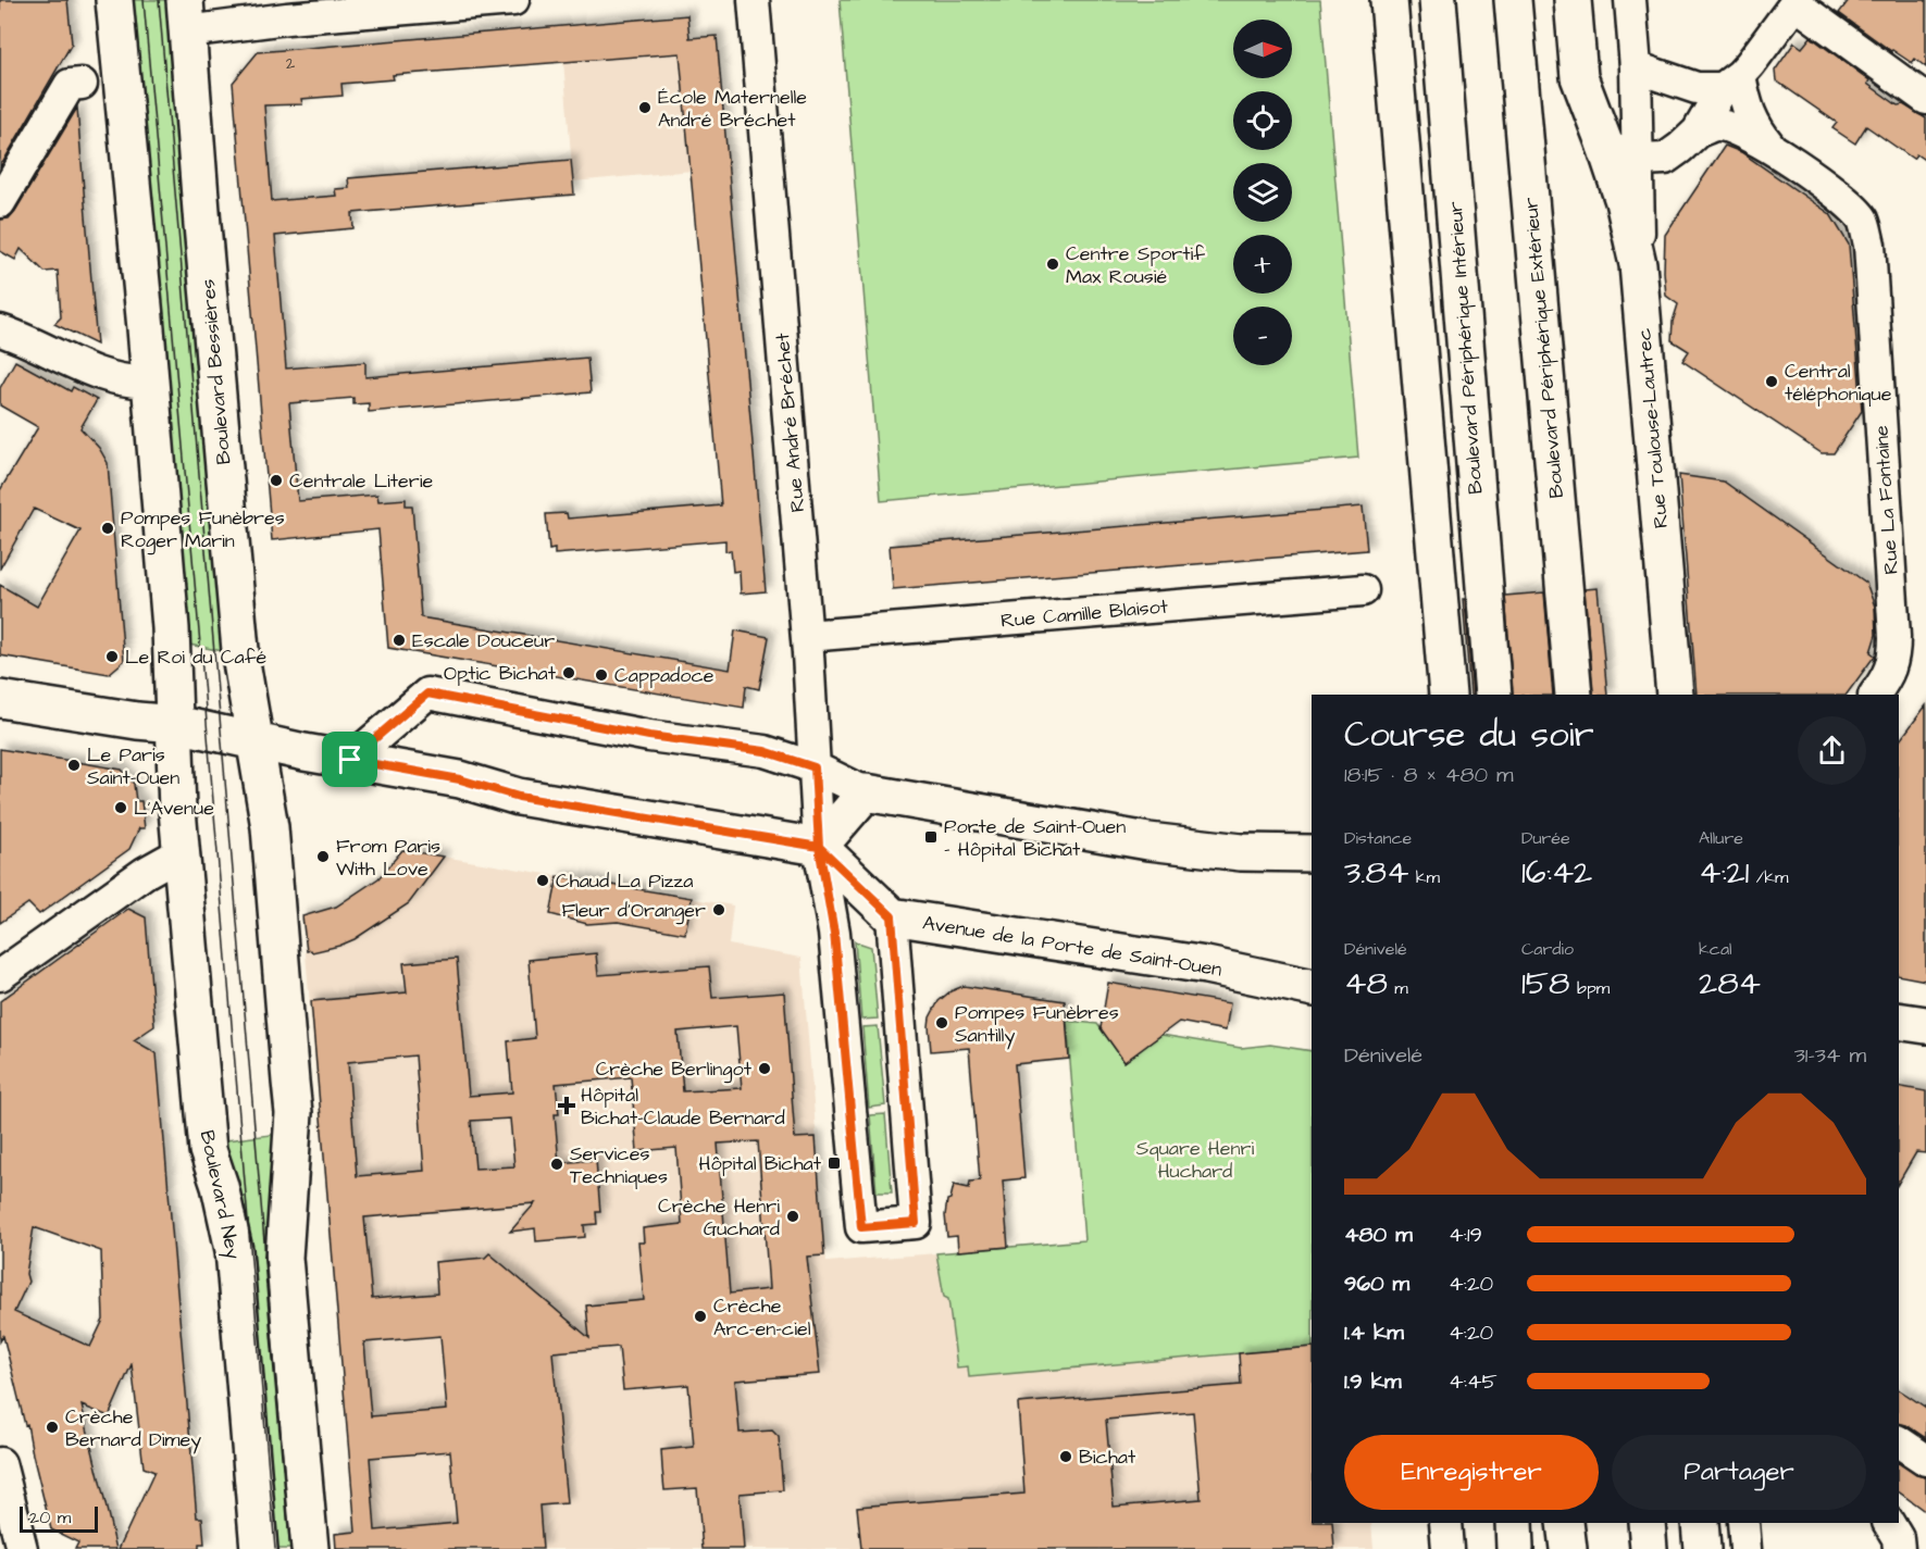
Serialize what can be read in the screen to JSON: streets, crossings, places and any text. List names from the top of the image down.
{
  "streets": {
    "main road": [
      "Boulevard Périphérique Intérieur",
      "Boulevard Périphérique Extérieur",
      "Boulevard Bessières",
      "Rue Toulouse-Lautrec",
      "Avenue de la Porte de Saint-Ouen",
      "Boulevard Ney"
    ],
    "street": ["Rue André Bréchet", "Rue La Fontaine", "Rue Camille Blaisot"]
  },
  "crossings": [
    ["Rue André Bréchet", "Rue Camille Blaisot"],
    ["Rue André Bréchet", "Avenue de la Porte de Saint-Ouen"],
    ["Rue Toulouse-Lautrec", "Rue La Fontaine"]
  ],
  "parks": ["Square Henri Huchard"],
  "places": {
    "other": [
      "École Maternelle André Bréchet",
      "Centre Sportif Max Rousié",
      "Central téléphonique",
      "Centrale Literie",
      "Pompes Funèbres Roger Marin",
      "Escale Douceur",
      "Le Roi du Café",
      "Optic Bichat",
      "Cappadoce",
      "Le Paris Saint-Ouen",
      "L'Avenue",
      "From Paris With Love",
      "Chaud La Pizza",
      "Fleur d’Oranger",
      "Pompes Funèbres Santilly",
      "Crèche Berlingot",
      "Services Techniques",
      "Crèche Henri Guchard",
      "Crèche Arc-en-ciel",
      "Crèche Bernard Dimey",
      "Bichat"
    ],
    "transit": ["Porte de Saint-Ouen - Hôpital Bichat", "Hôpital Bichat"],
    "health": ["Hôpital Bichat-Claude Bernard"]
  },
  "house_numbers": ["2"],
  "scale_bar": "20 m",
  "north": "right",
  "page": {
    "map_buttons": ["+", "−"],
    "heading": ["Course du soir", "18:15 · 8 × 480 m"],
    "stats": [
      ["Distance", "3.84 km"],
      ["Durée", "16:42"],
      ["Allure", "4:21 /km"],
      ["Dénivelé", "48 m"],
      ["Cardio", "158 bpm"],
      ["kcal", "284"]
    ],
    "chart": ["Dénivelé", "31–34 m"],
    "list": [
      {
        "name": "480 m",
        "note": "4:19"
      },
      {
        "name": "960 m",
        "note": "4:20"
      },
      {
        "name": "1.4 km",
        "note": "4:20"
      },
      {
        "name": "1.9 km",
        "note": "4:45"
      }
    ],
    "buttons": ["Enregistrer", "Partager"],
    "scale": "20 m"
  }
}
